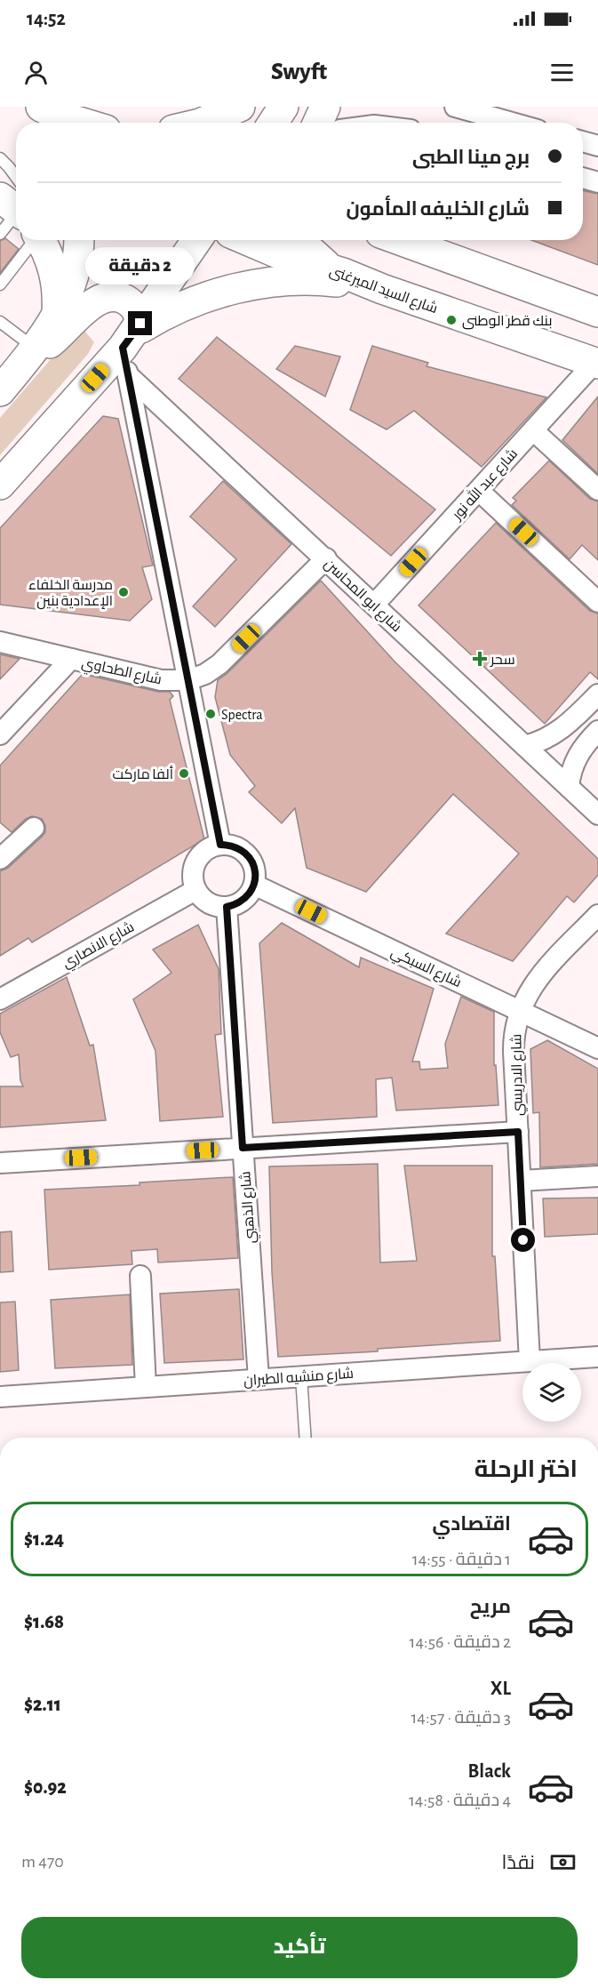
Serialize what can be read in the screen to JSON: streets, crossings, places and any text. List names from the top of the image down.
{
  "streets": {
    "main road": ["شارع السيد الميرغنى"],
    "street": [
      "شارع عبد الله نور",
      "شارع ابو المحاسن",
      "شارع الطحاوي",
      "شارع الانصاري",
      "شارع السبكي",
      "شارع الادريسي",
      "شارع الذهبي",
      "شارع منشيه الطيران"
    ]
  },
  "crossings": [
    ["شارع السيد الميرغنى", "شارع عبد الله نور"],
    ["شارع عبد الله نور", "شارع ابو المحاسن"],
    ["شارع ابو المحاسن", "شارع الطحاوي"],
    ["شارع الانصاري", "شارع السبكي"],
    ["شارع الانصاري", "شارع الذهبي"],
    ["شارع السبكي", "شارع الادريسي"],
    ["شارع السبكي", "شارع الذهبي"],
    ["شارع الادريسي", "شارع منشيه الطيران"],
    ["شارع الذهبي", "شارع منشيه الطيران"]
  ],
  "places": {
    "other": [
      "بنك قطر الوطنى",
      "مدرسة الخلفاء الإعدادية بنين",
      "Spectra",
      "ألفا ماركت"
    ],
    "health": ["سحر"]
  },
  "page": {
    "status": "14:52",
    "header": "Swyft",
    "banner": ["برج مينا الطبى", "شارع الخليفه المأمون"],
    "bubble": "2 دقيقة",
    "heading": "اختر الرحلة",
    "list": [
      {
        "name": "اقتصادي",
        "note": "1 دقيقة · 14:55",
        "value": "$1.24"
      },
      {
        "name": "مريح",
        "note": "2 دقيقة · 14:56",
        "value": "$1.68"
      },
      {
        "name": "XL",
        "note": "3 دقيقة · 14:57",
        "value": "$2.11"
      },
      {
        "name": "Black",
        "note": "4 دقيقة · 14:58",
        "value": "$0.92"
      }
    ],
    "pay": ["نقدًا", "470 m"],
    "buttons": "تأكيد"
  }
}
